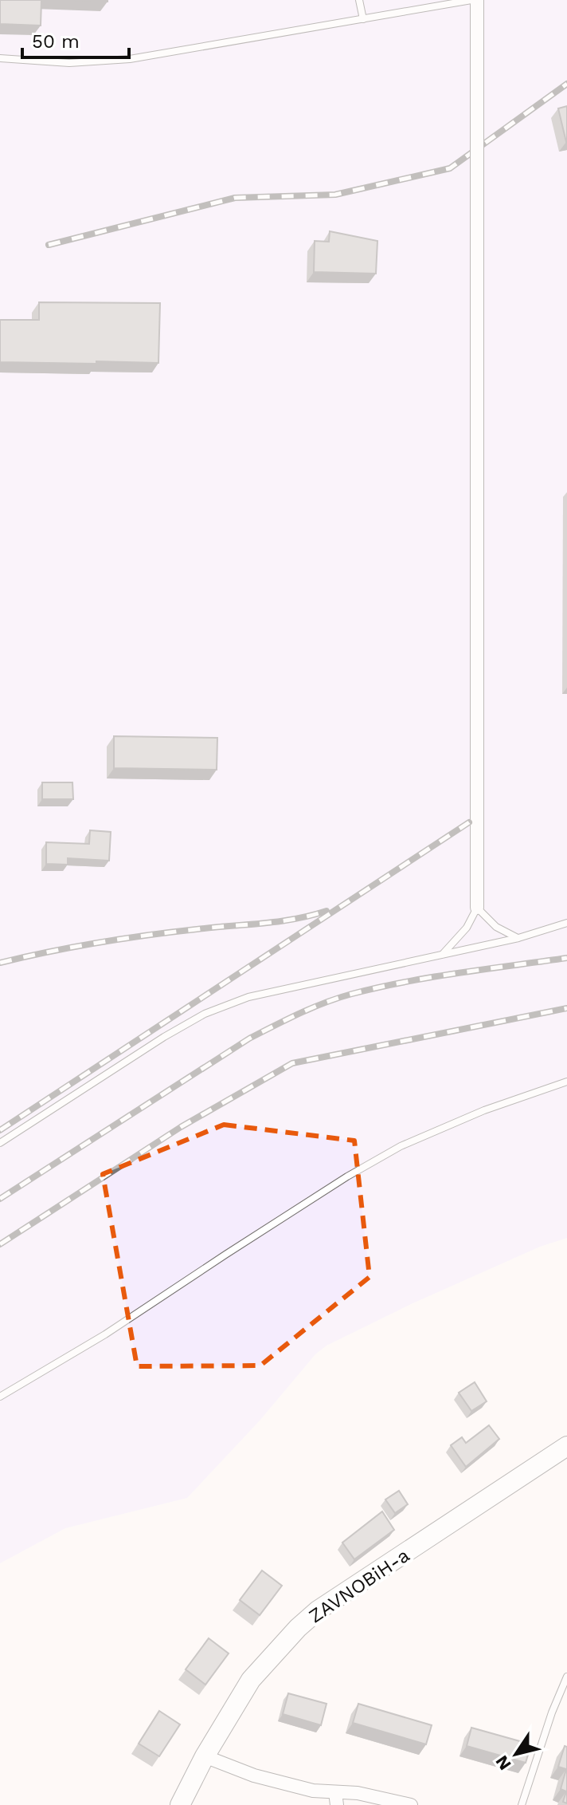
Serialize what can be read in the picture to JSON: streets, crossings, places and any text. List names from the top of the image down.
{
  "streets": {
    "main road": ["ZAVNOBiH-a"]
  },
  "scale_bar": "50 m",
  "north": "bottom left"
}
